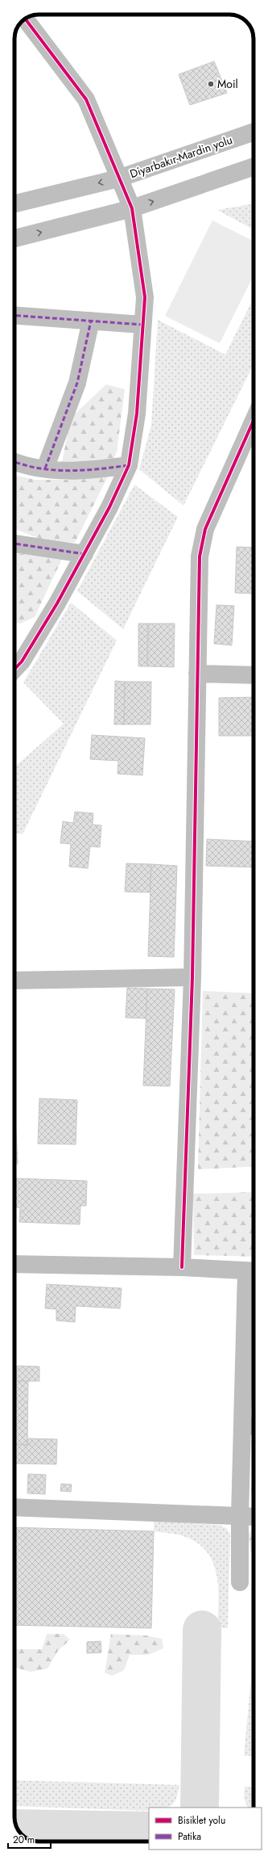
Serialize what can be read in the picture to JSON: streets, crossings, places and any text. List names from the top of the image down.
{
  "streets": {
    "main road": ["Diyarbakır-Mardin yolu"]
  },
  "places": ["Moil"],
  "legend": ["Bisiklet yolu", "Patika"],
  "scale_bar": "20 m"
}
